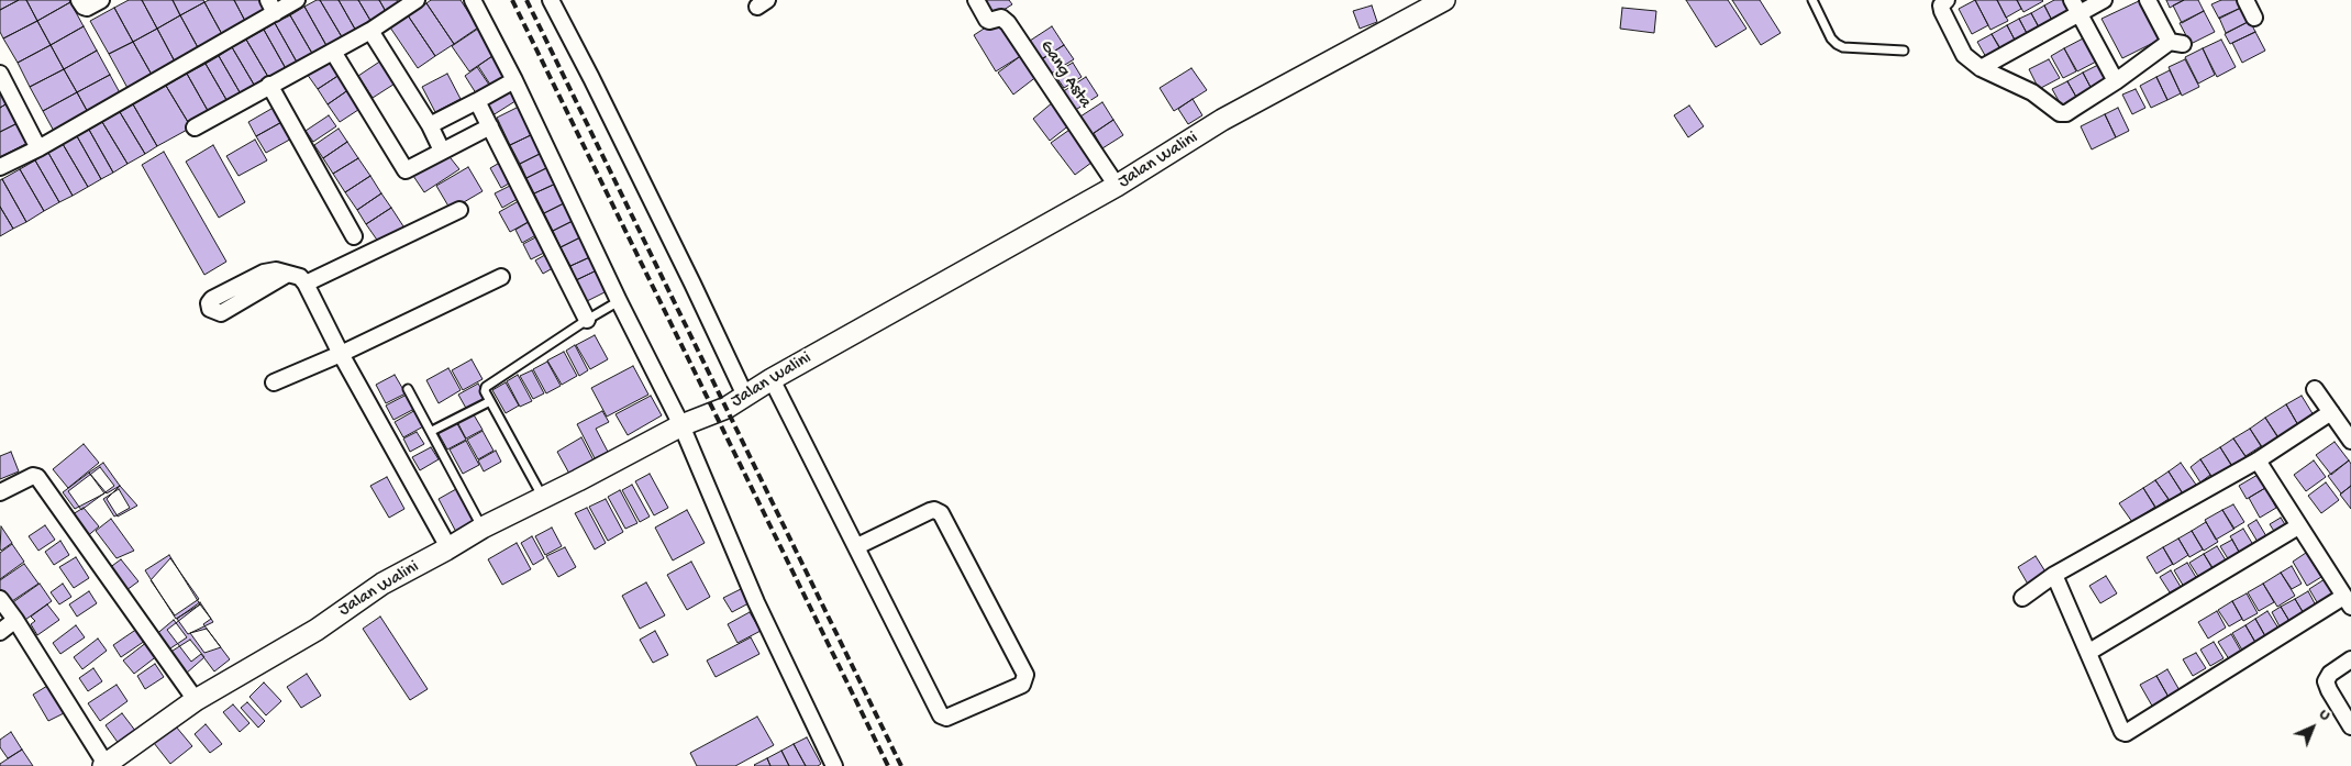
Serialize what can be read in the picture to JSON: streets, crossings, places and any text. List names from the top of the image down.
{
  "streets": {
    "street": ["Gang Asta", "Jalan Walini"]
  },
  "crossings": [
    ["Gang Asta", "Jalan Walini"]
  ],
  "north": "top right"
}
